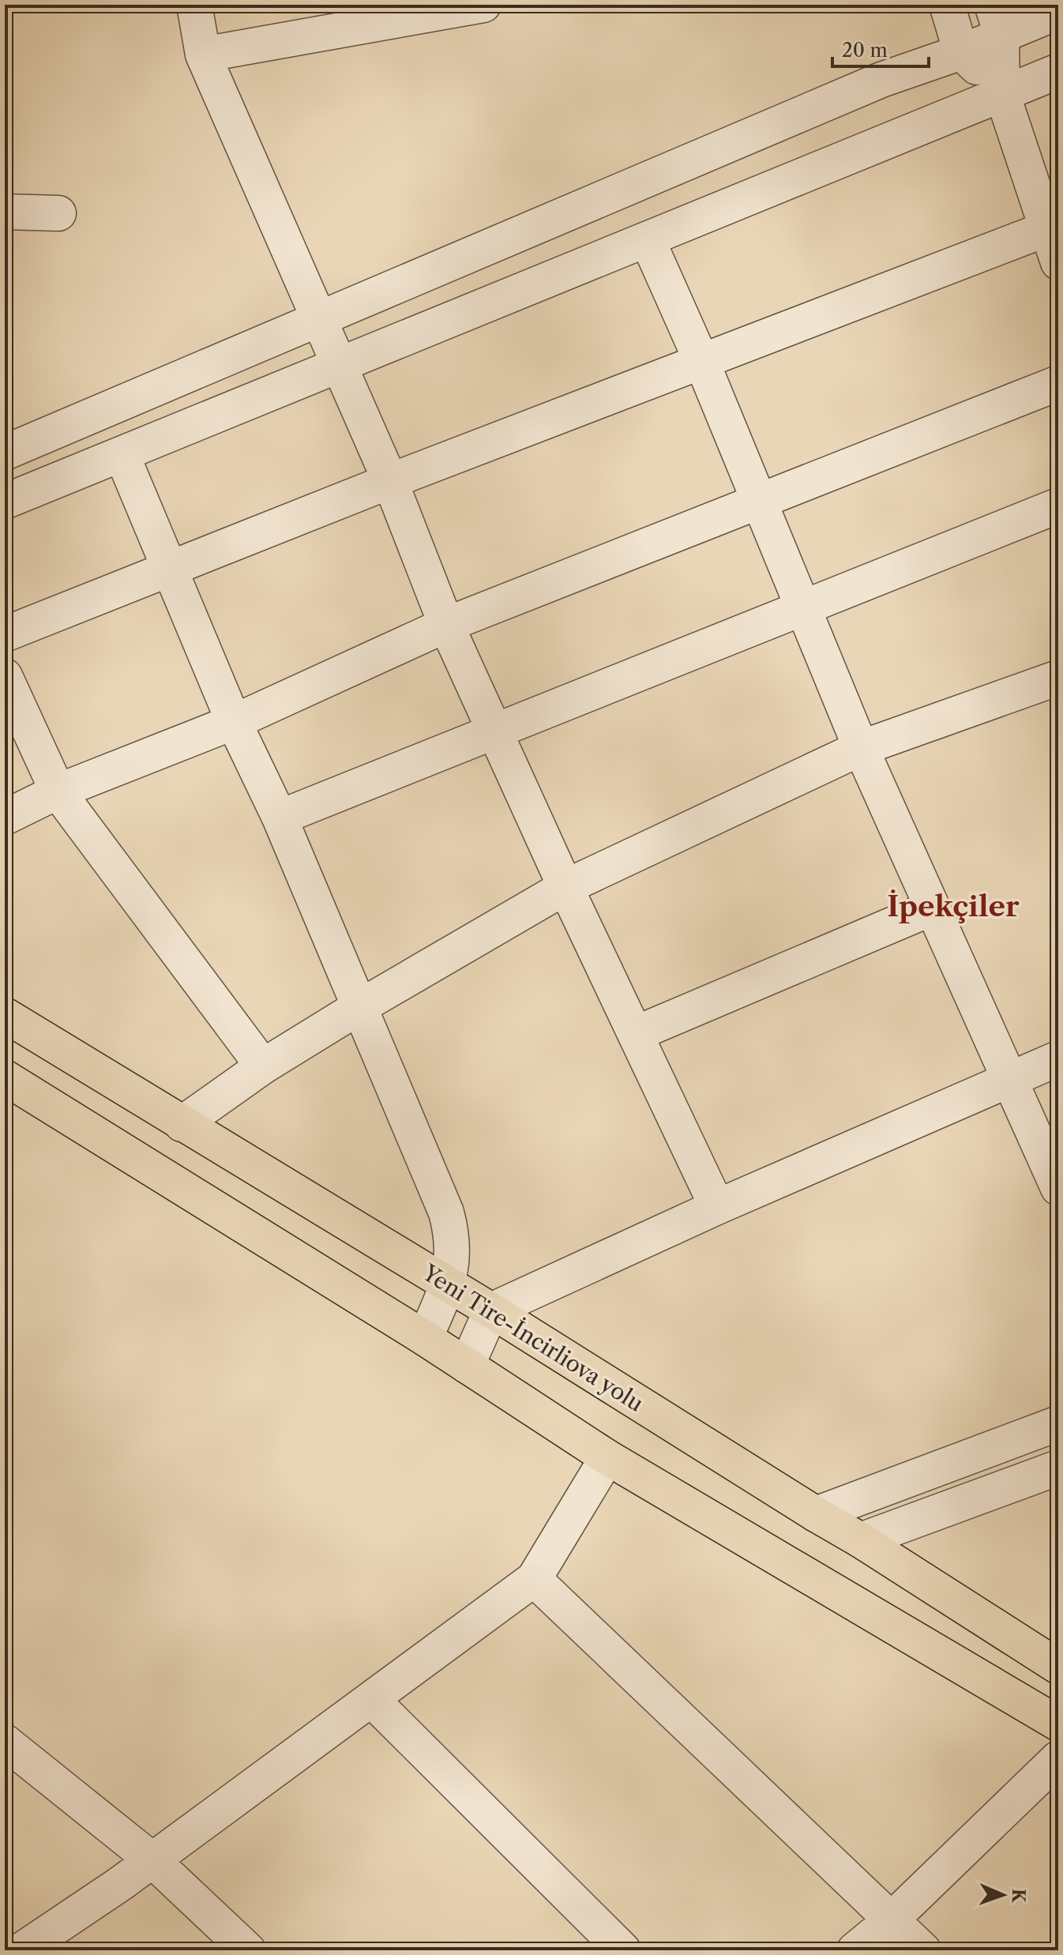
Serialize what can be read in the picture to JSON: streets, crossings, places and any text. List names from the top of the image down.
{
  "streets": {
    "main road": ["Yeni Tire-İncirliova yolu"]
  },
  "districts": ["İpekçiler"],
  "scale_bar": "20 m",
  "north": "right"
}
